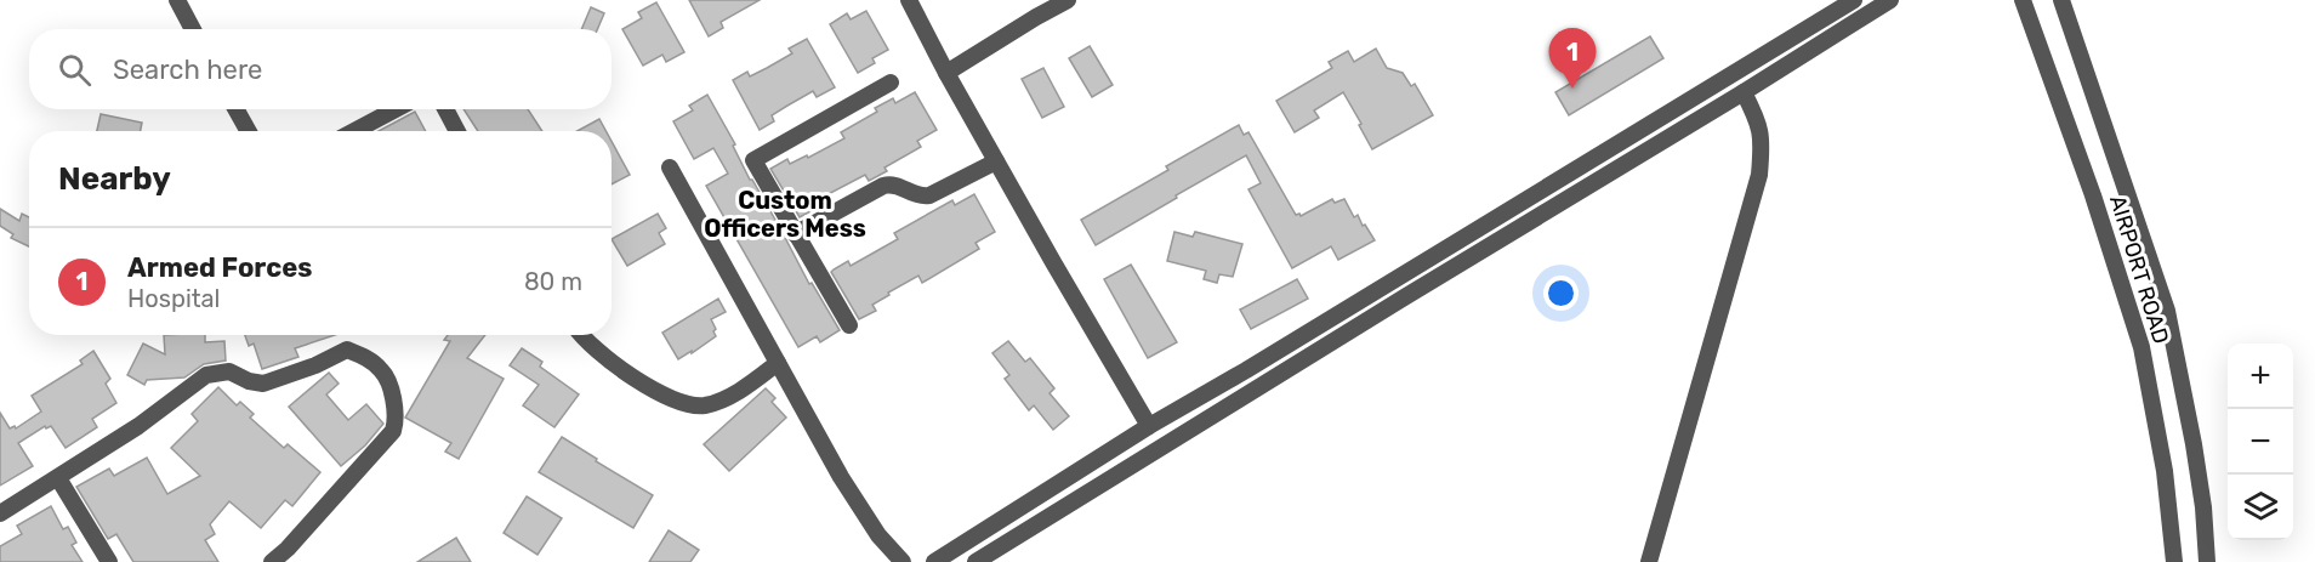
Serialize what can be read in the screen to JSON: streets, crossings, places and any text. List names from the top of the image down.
{
  "streets": {
    "street": ["AIRPORT ROAD"]
  },
  "districts": ["Custom Officers Mess"],
  "page": {
    "pins": "1",
    "search": "Search here",
    "heading": "Nearby",
    "list": [
      {
        "mark": "1",
        "name": "Armed Forces",
        "note": "Hospital",
        "value": "80 m"
      }
    ],
    "map_buttons": ["+", "−"]
  }
}
